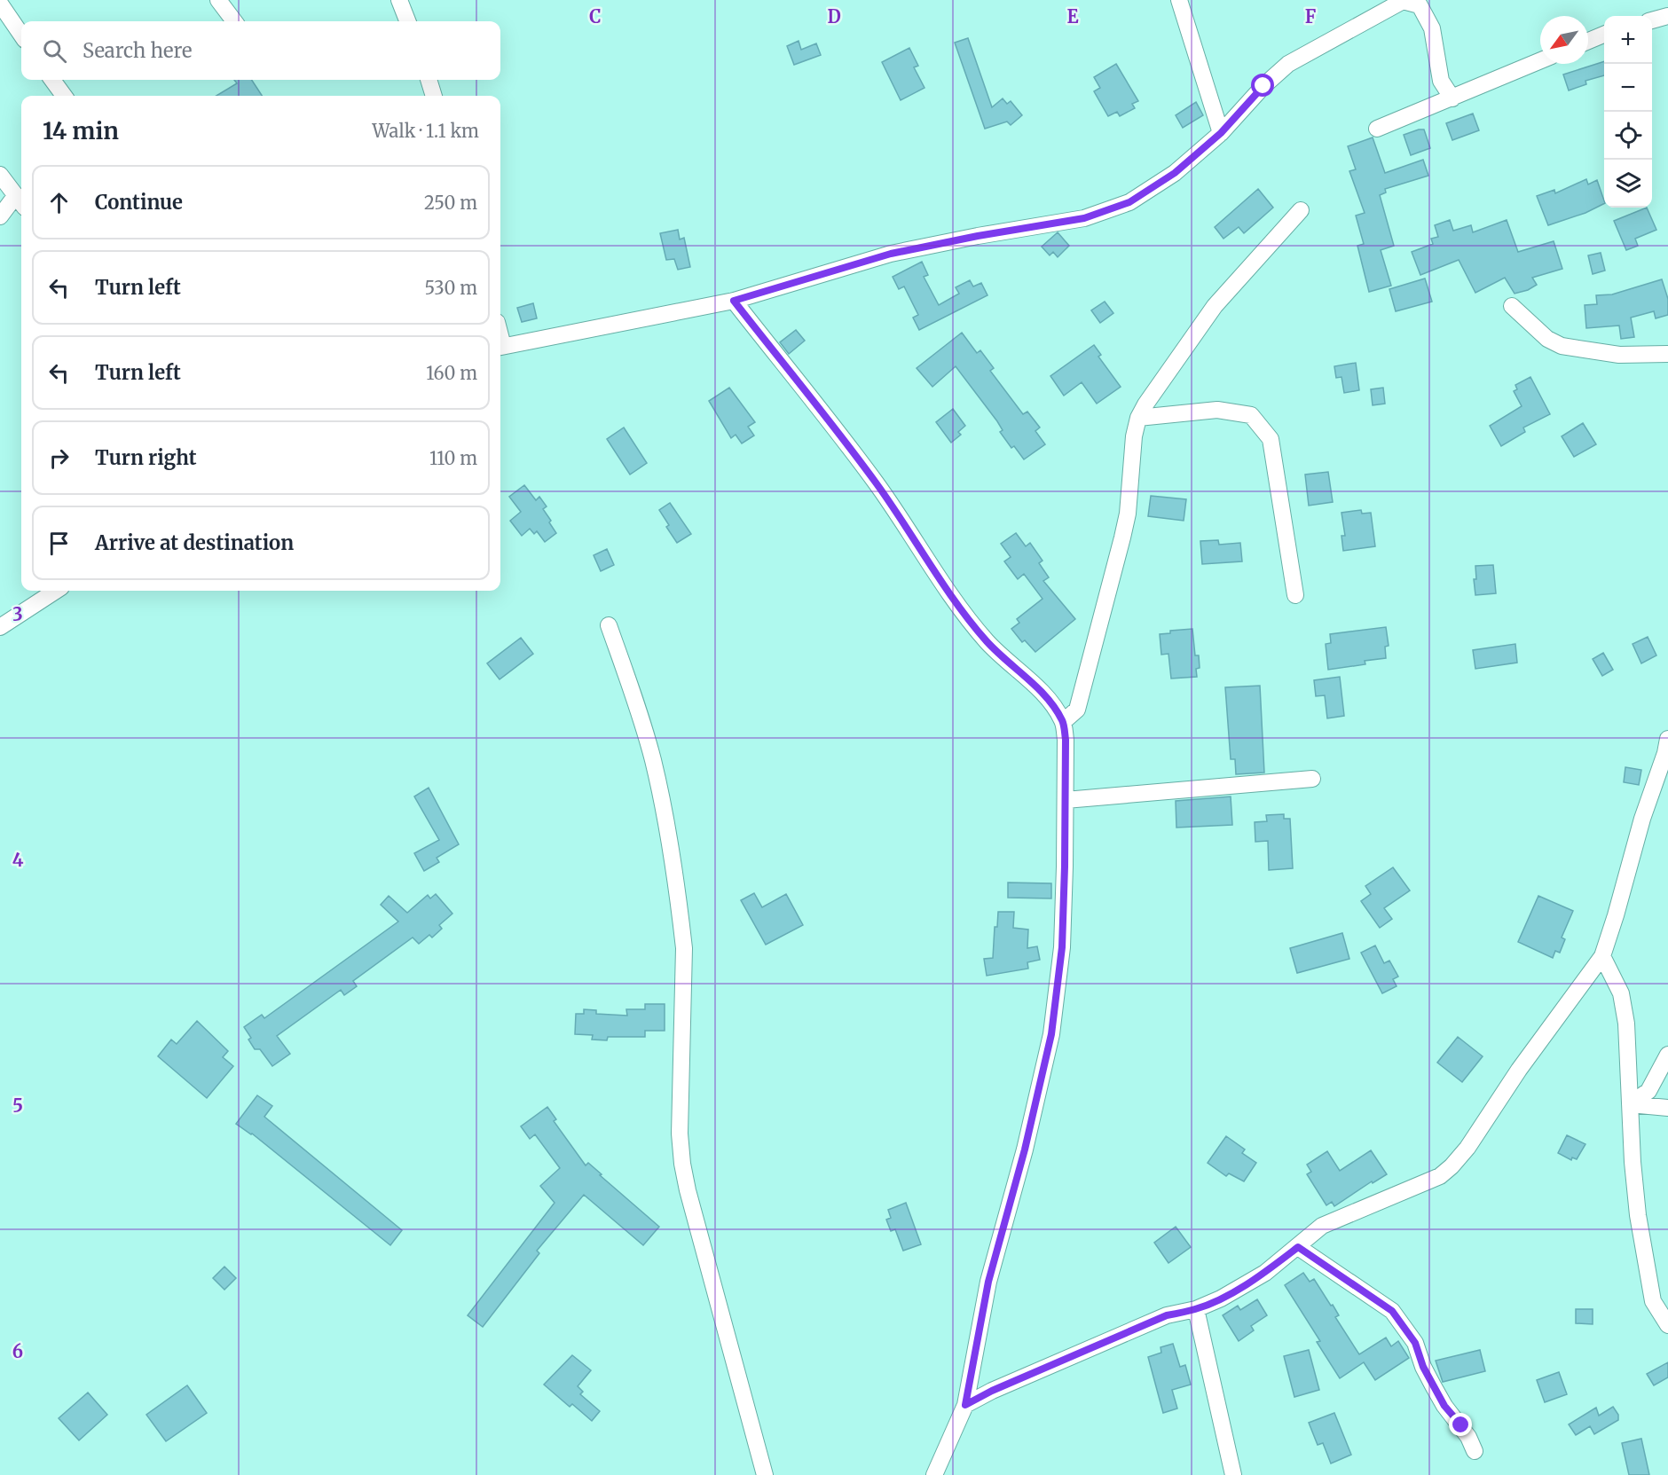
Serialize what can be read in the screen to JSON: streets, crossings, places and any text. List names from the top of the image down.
{
  "north": "bottom left",
  "page": {
    "map_buttons": ["+", "−"],
    "search": "Search here",
    "heading": ["14 min", "Walk · 1.1 km"],
    "list": [
      ["Continue", "250 m"],
      ["Turn left", "530 m"],
      ["Turn left", "160 m"],
      ["Turn right", "110 m"],
      "Arrive at destination"
    ]
  },
  "grid": {
    "columns": [
      "C",
      "D",
      "E",
      "F"
    ],
    "rows": [
      "3",
      "4",
      "5",
      "6"
    ]
  }
}
